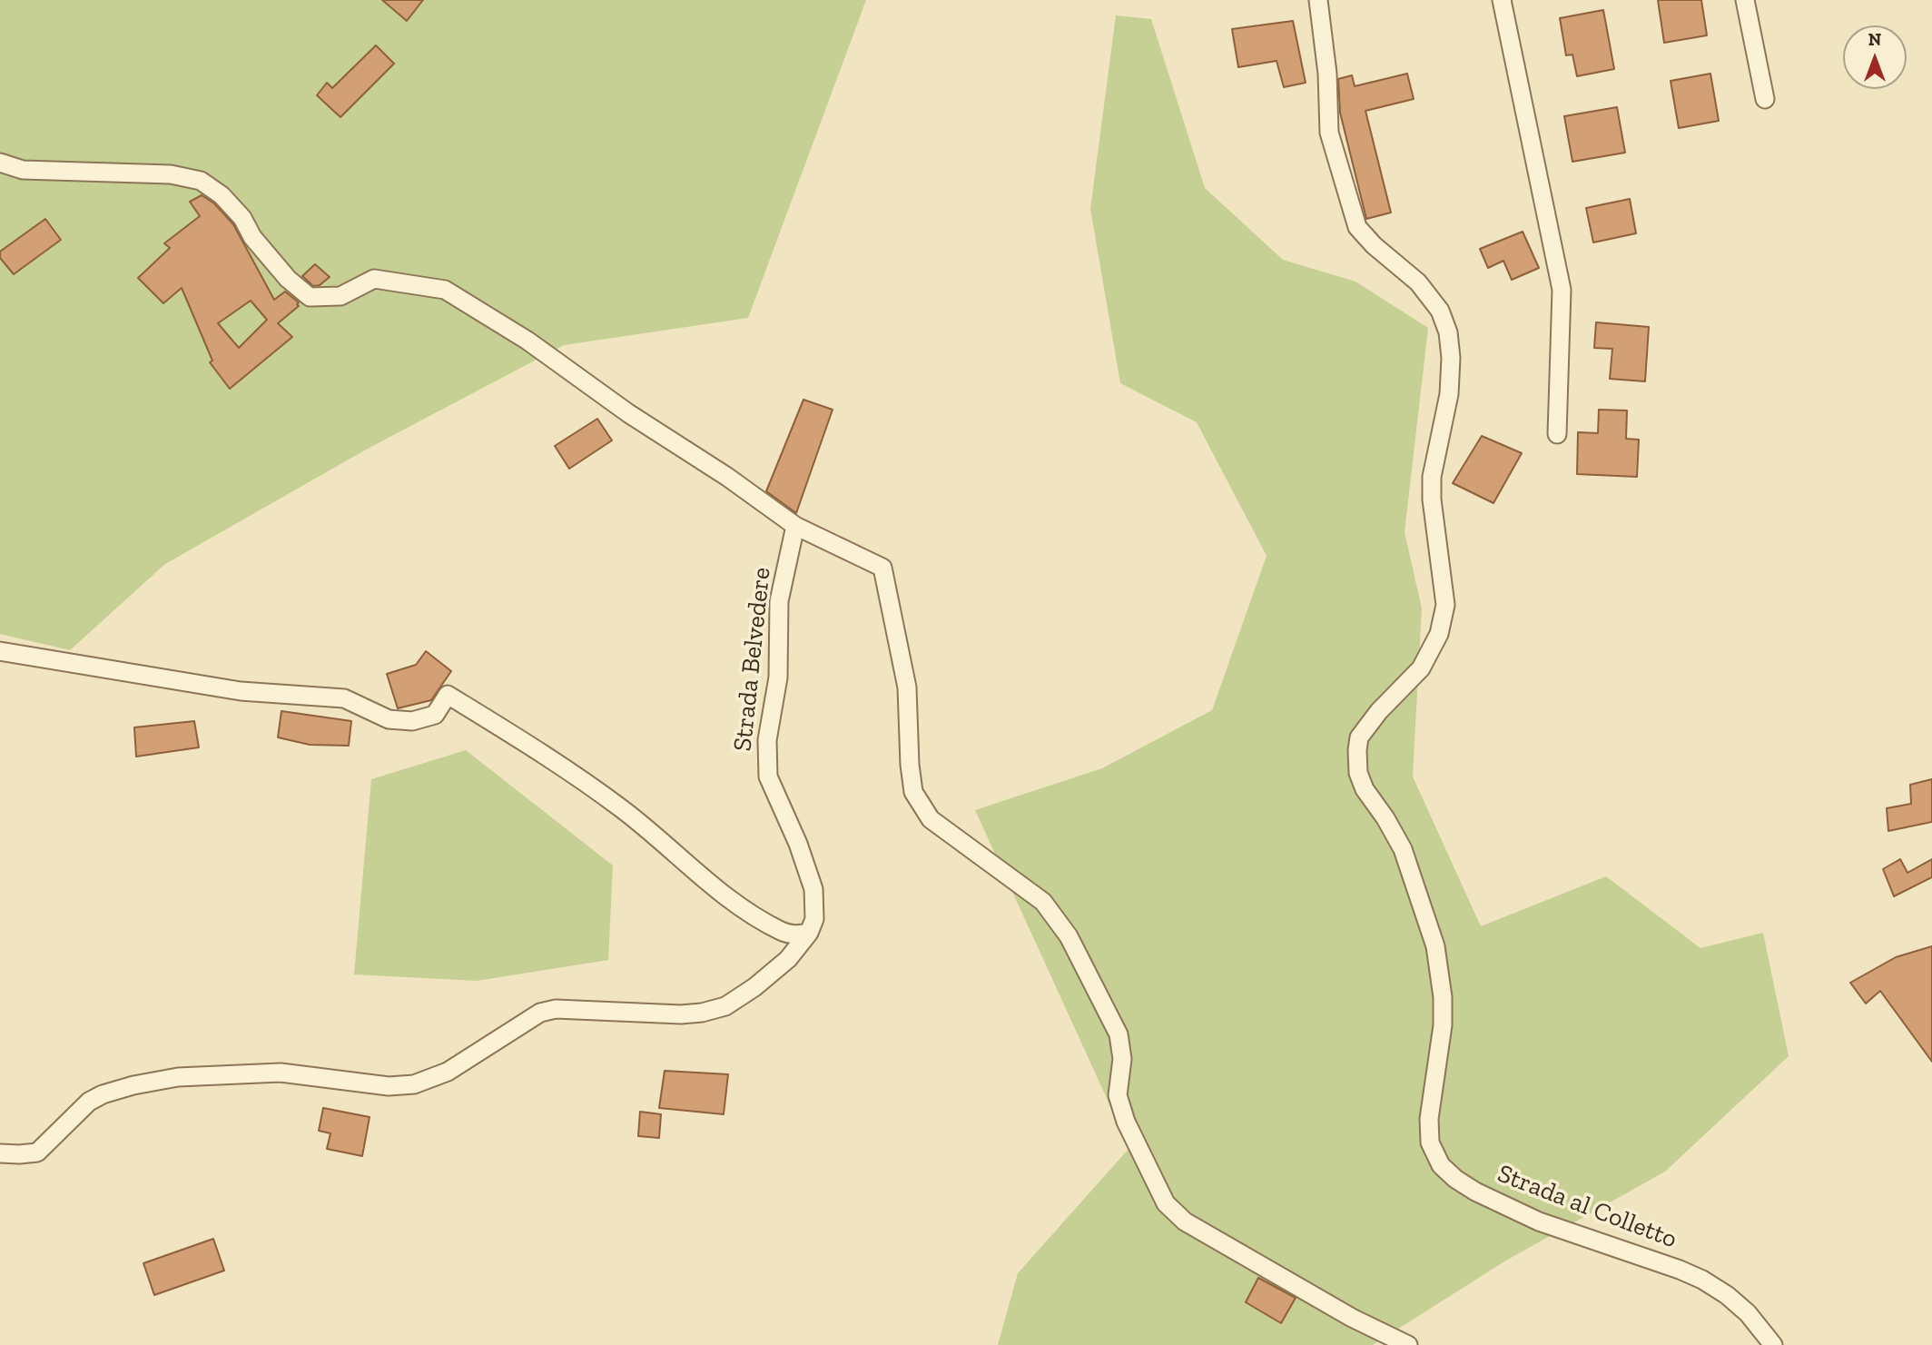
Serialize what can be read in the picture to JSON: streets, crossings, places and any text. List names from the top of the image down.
{
  "streets": {
    "street": ["Strada Belvedere", "Strada al Colletto"]
  },
  "north": "top"
}
